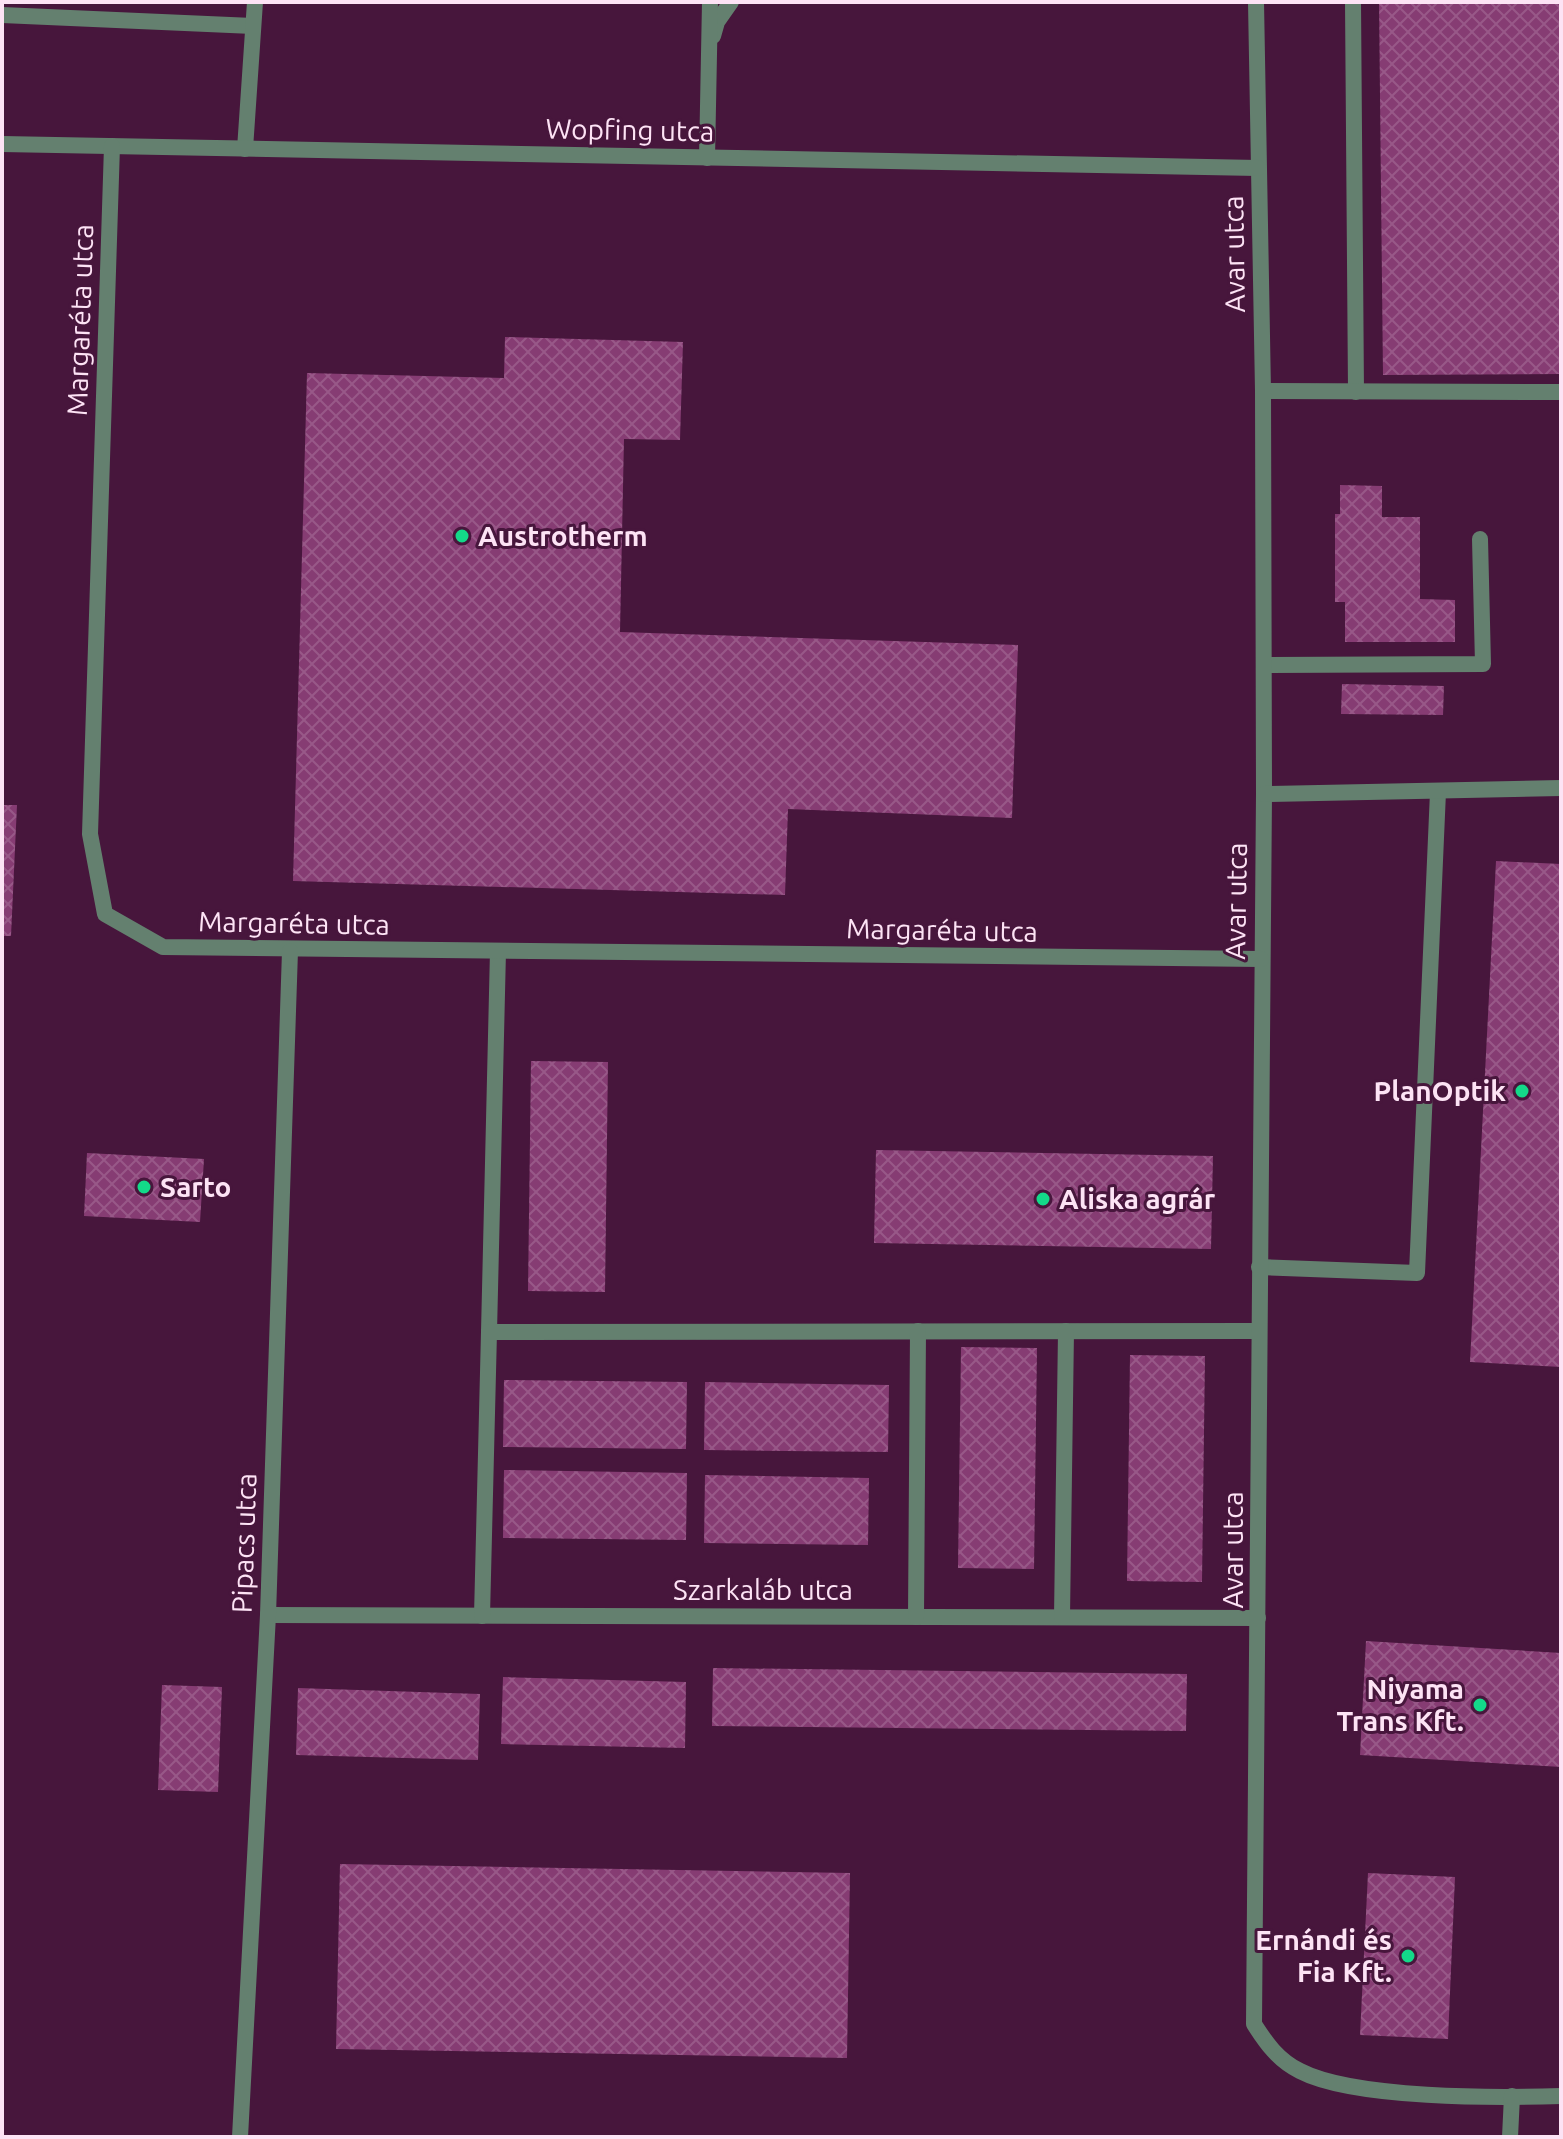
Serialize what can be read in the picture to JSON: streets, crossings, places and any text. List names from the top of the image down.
{
  "streets": {
    "street": [
      "Wopfing utca",
      "Avar utca",
      "Margaréta utca",
      "Pipacs utca",
      "Szarkaláb utca"
    ]
  },
  "crossings": [
    ["Wopfing utca", "Avar utca"],
    ["Wopfing utca", "Margaréta utca"],
    ["Avar utca", "Margaréta utca"],
    ["Avar utca", "Szarkaláb utca"],
    ["Margaréta utca", "Pipacs utca"],
    ["Pipacs utca", "Szarkaláb utca"]
  ],
  "places": [
    "Austrotherm",
    "PlanOptik",
    "Sarto",
    "Aliska agrár",
    "Niyama Trans Kft.",
    "Ernándi és Fia Kft."
  ]
}
